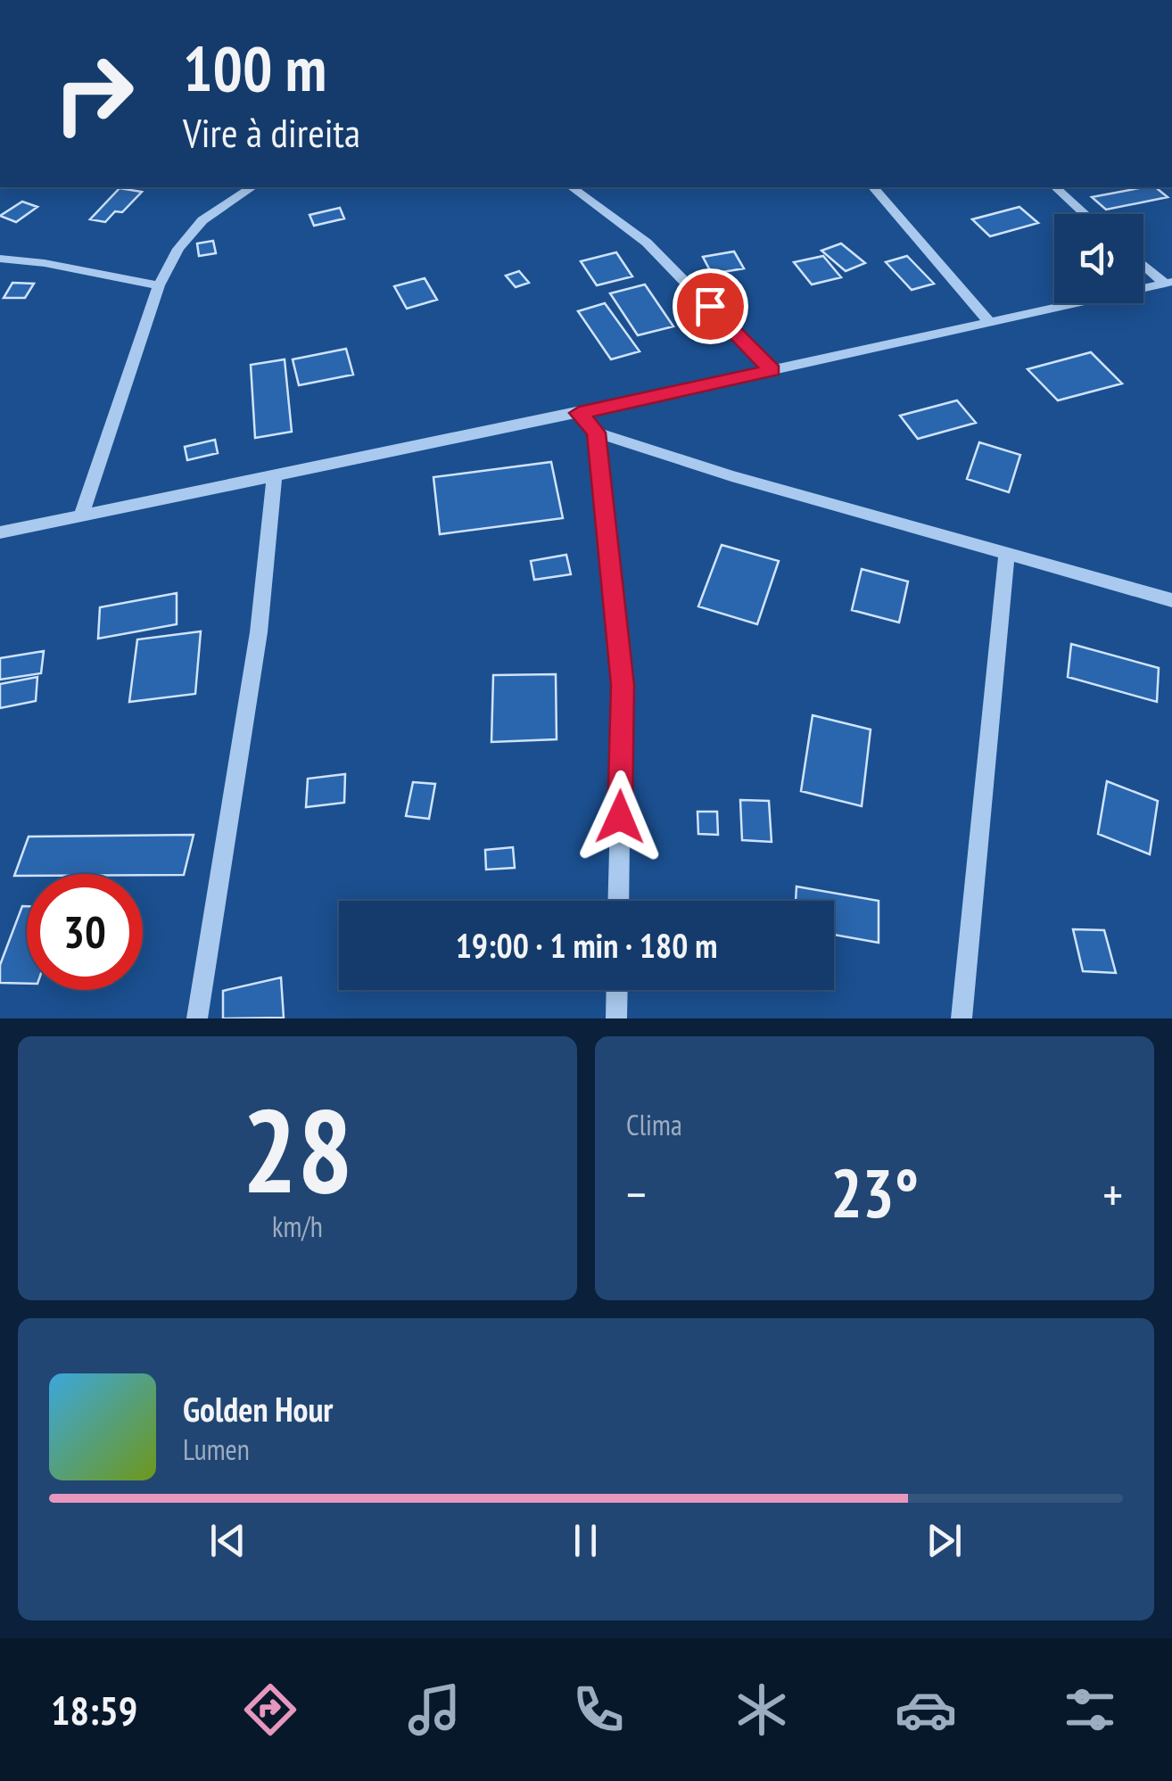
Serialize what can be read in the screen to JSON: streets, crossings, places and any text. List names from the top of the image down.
{
  "page": {
    "turn": ["100 m", "Vire à direita"],
    "limit": "30",
    "trip": "19:00 · 1 min · 180 m",
    "tile": [
      ["28", "km/h"],
      "Clima"
    ],
    "heat": ["−", "23°", "+"],
    "song": ["Golden Hour", "Lumen"],
    "tabs": "18:59"
  }
}
